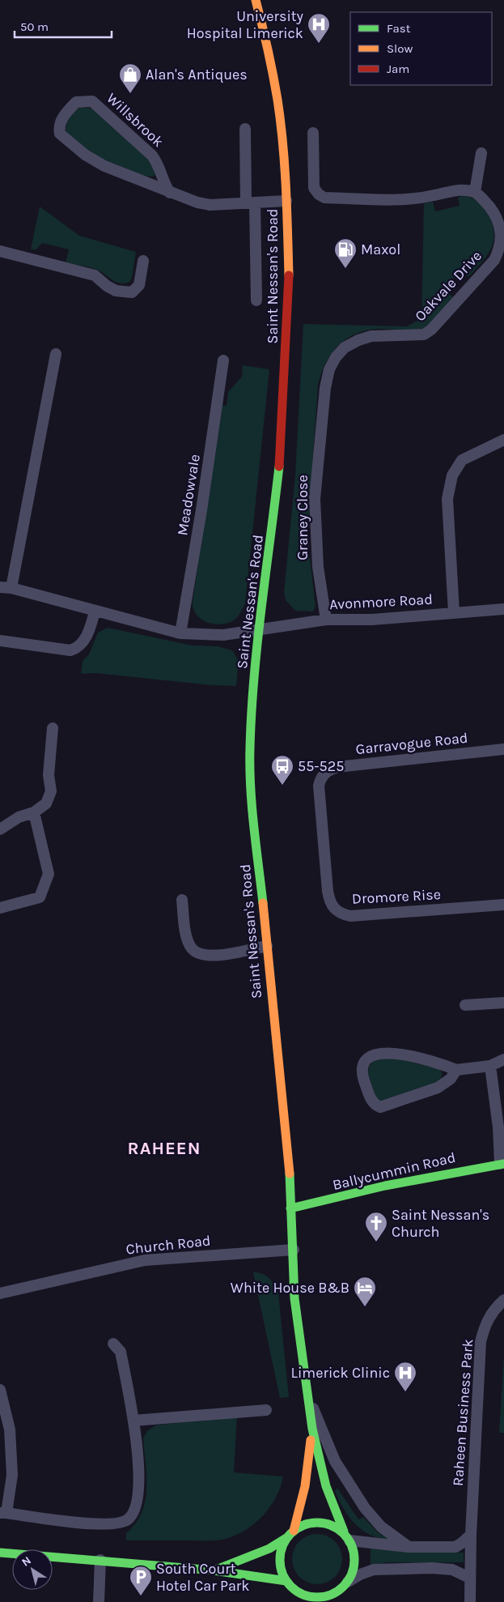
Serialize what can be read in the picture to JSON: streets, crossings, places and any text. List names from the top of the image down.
{
  "streets": {
    "main road": ["Saint Nessan's Road", "Ballycummin Road"],
    "street": [
      "Willsbrook",
      "Oakvale Drive",
      "Meadowvale",
      "Graney Close",
      "Avonmore Road",
      "Garravogue Road",
      "Dromore Rise",
      "Church Road",
      "Raheen Business Park"
    ]
  },
  "crossings": [
    ["Willsbrook", "Saint Nessan's Road"],
    ["Saint Nessan's Road", "Avonmore Road"],
    ["Saint Nessan's Road", "Ballycummin Road"],
    ["Saint Nessan's Road", "Church Road"],
    ["Oakvale Drive", "Graney Close"],
    ["Graney Close", "Avonmore Road"],
    ["Garravogue Road", "Dromore Rise"]
  ],
  "districts": ["RAHEEN"],
  "places": {
    "hospital": ["University Hospital Limerick", "Limerick Clinic"],
    "shop": ["Alan's Antiques"],
    "fuel station": ["Maxol"],
    "bus stop": ["55-525"],
    "church": ["Saint Nessan's Church"],
    "hotel": ["White House B&B"],
    "parking": ["South Court Hotel Car Park"]
  },
  "legend": ["Fast", "Slow", "Jam"],
  "scale_bar": "50 m",
  "north": "top left"
}
